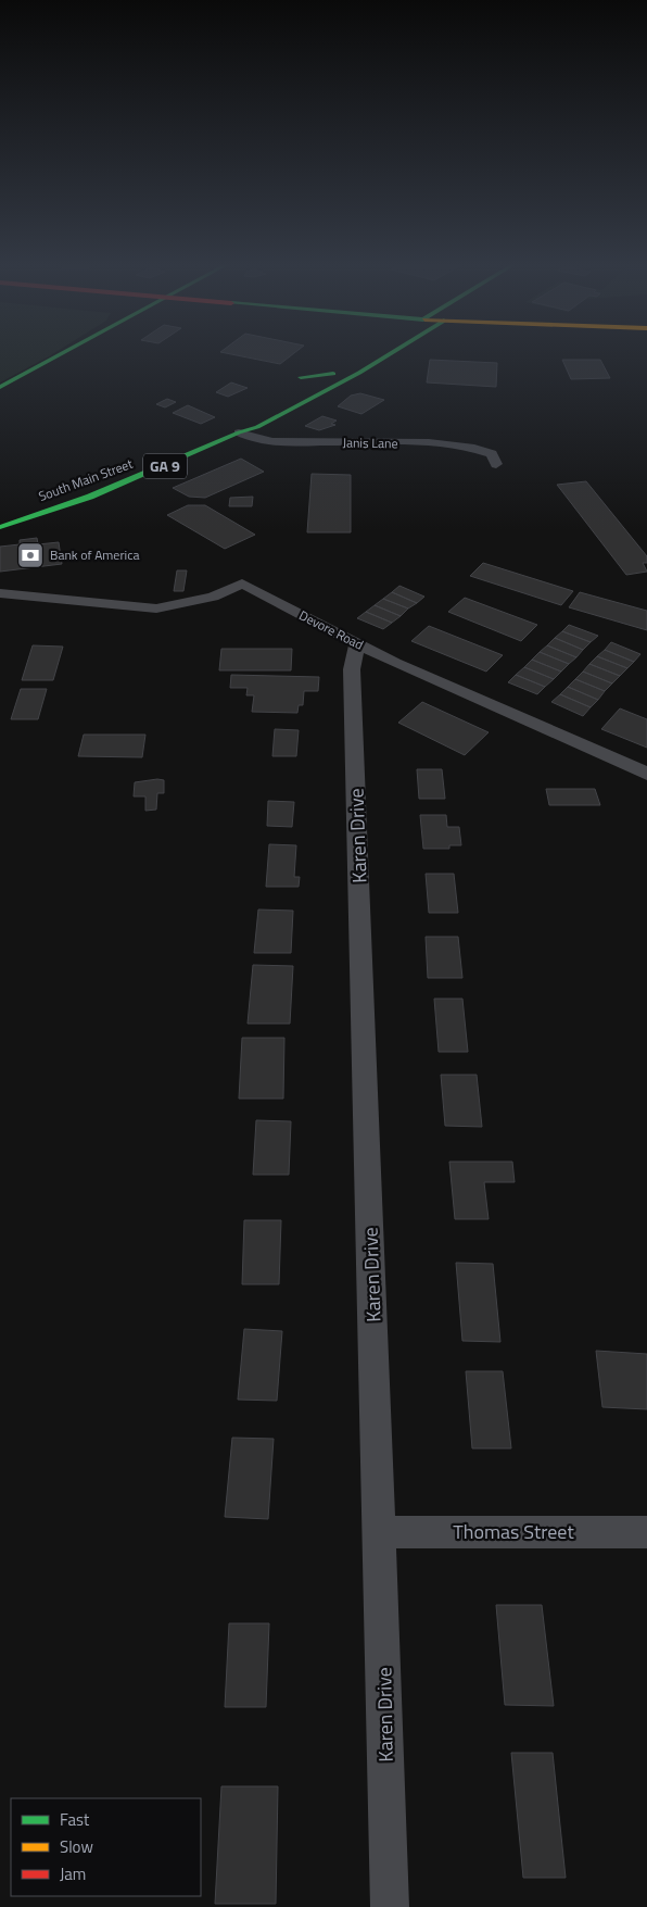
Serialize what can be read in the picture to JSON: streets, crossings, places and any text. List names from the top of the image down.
{
  "streets": {
    "main road": ["GA 9", "South Main Street"],
    "street": [
      "Janis Lane",
      "Devore Road",
      "Karen Drive",
      "Thomas Street"
    ]
  },
  "crossings": [
    ["Janis Lane", "South Main Street"],
    ["Devore Road", "Karen Drive"],
    ["Karen Drive", "Thomas Street"]
  ],
  "places": {
    "bank": ["Bank of America"]
  },
  "legend": ["Fast", "Slow", "Jam"]
}
